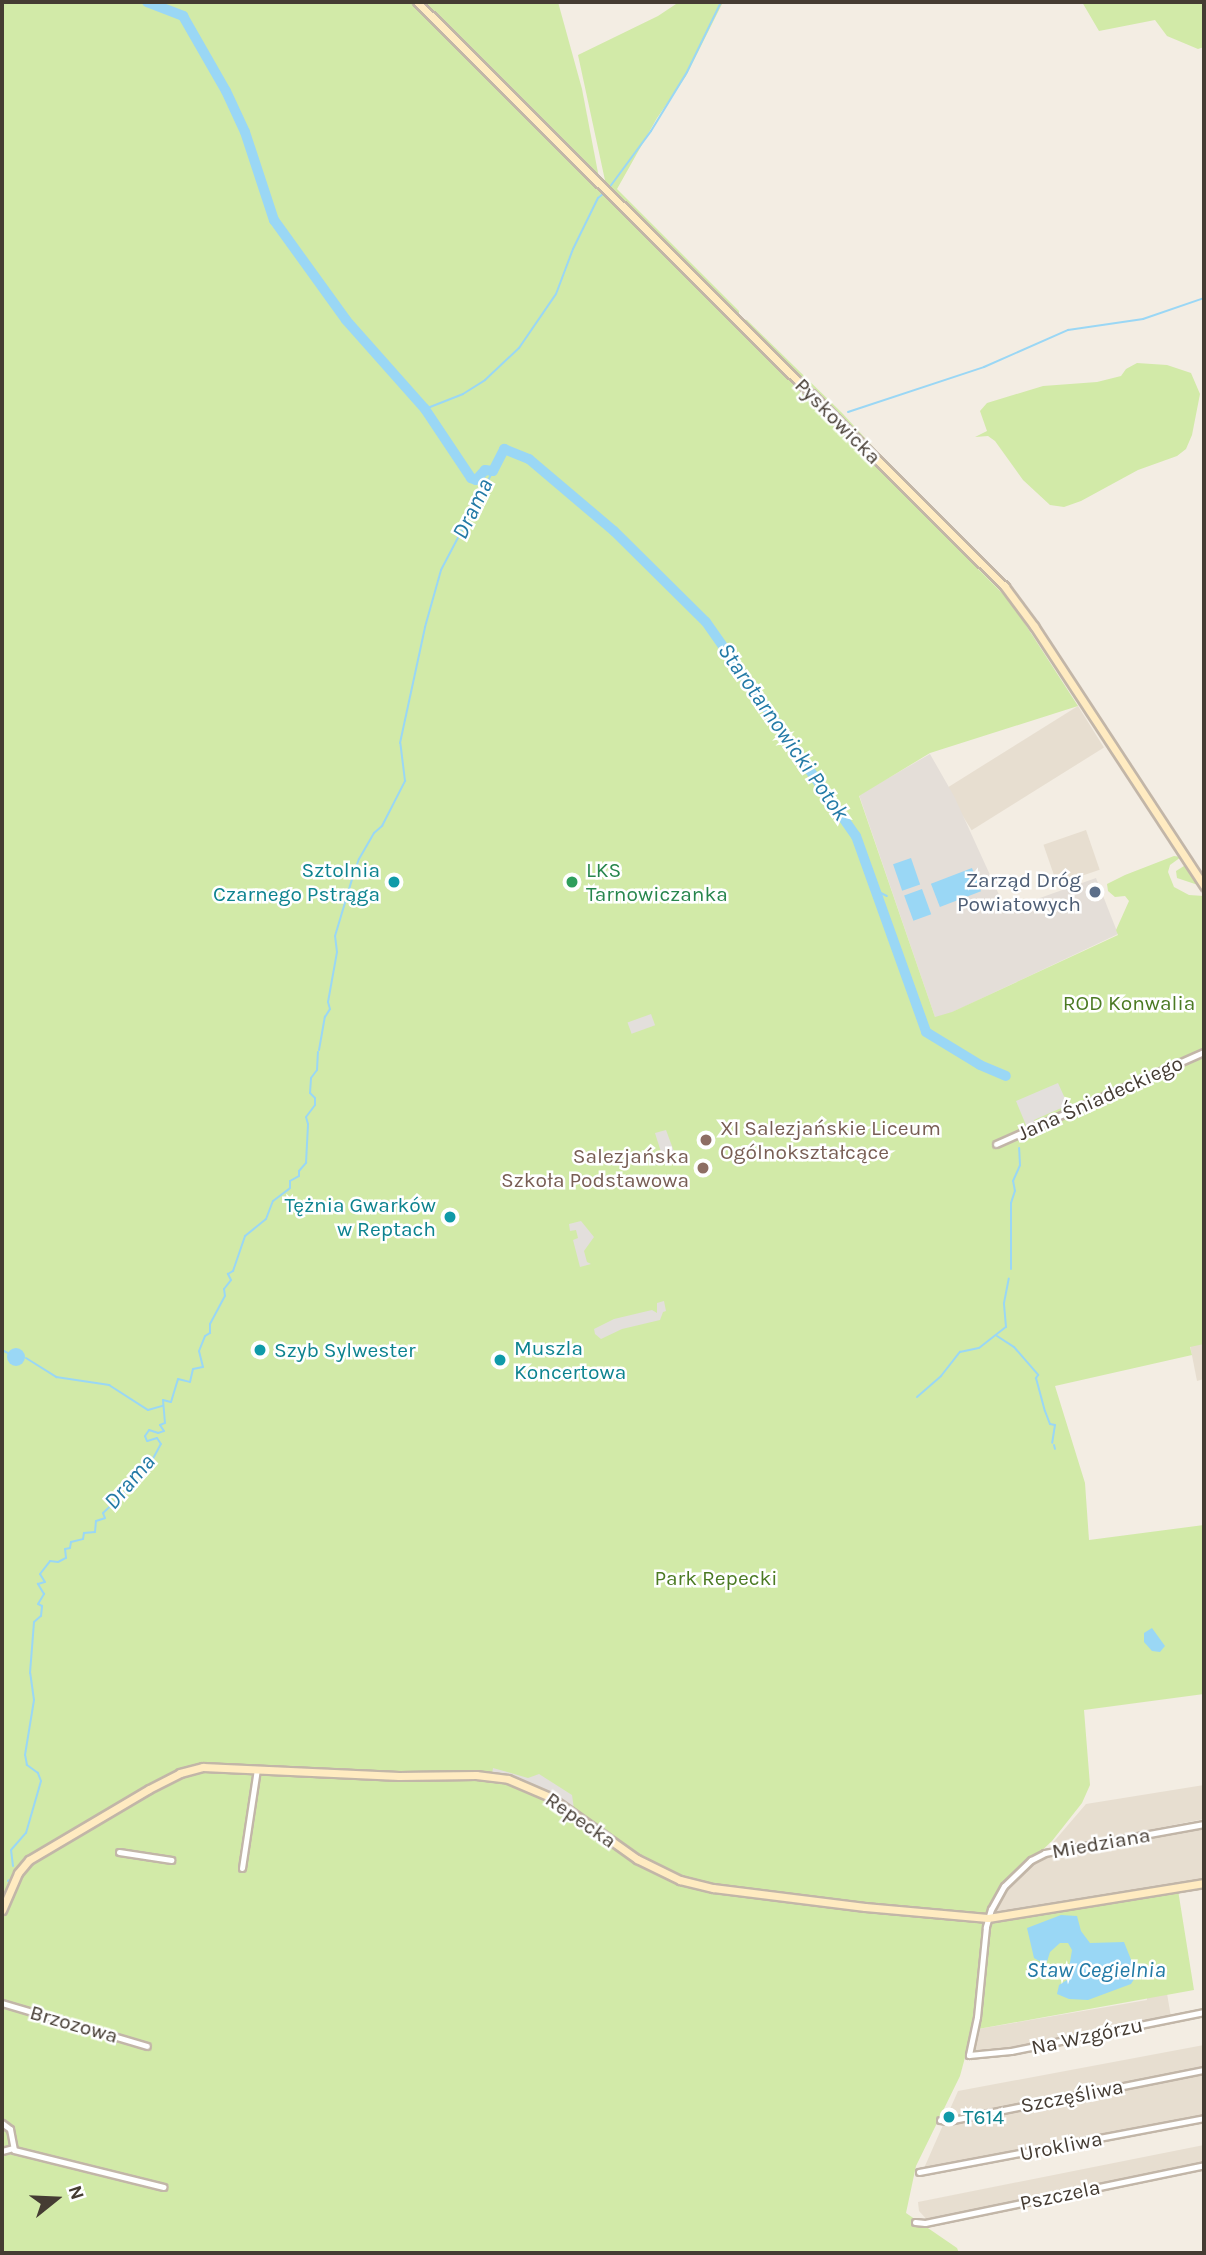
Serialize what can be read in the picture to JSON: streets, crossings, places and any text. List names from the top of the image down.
{
  "streets": {
    "street": [
      "Pyskowicka",
      "Jana Śniadeckiego",
      "Repecka",
      "Miedziana",
      "Brzozowa",
      "Na Wzgórzu",
      "Szczęśliwa",
      "Urokliwa",
      "Pszczela"
    ]
  },
  "crossings": [
    ["Repecka", "Miedziana"],
    ["Repecka", "Na Wzgórzu"],
    ["Miedziana", "Na Wzgórzu"]
  ],
  "water": ["Drama", "Starotarnowicki Potok", "Staw Cegielnia"],
  "parks": ["ROD Konwalia", "Park Repecki"],
  "places": [
    "Sztolnia Czarnego Pstrąga",
    "LKS Tarnowiczanka",
    "Zarząd Dróg Powiatowych",
    "XI Salezjańskie Liceum Ogólnokształcące",
    "Salezjańska Szkoła Podstawowa",
    "Tężnia Gwarków w Reptach",
    "Szyb Sylwester",
    "Muszla Koncertowa",
    "T614"
  ],
  "north": "right"
}
